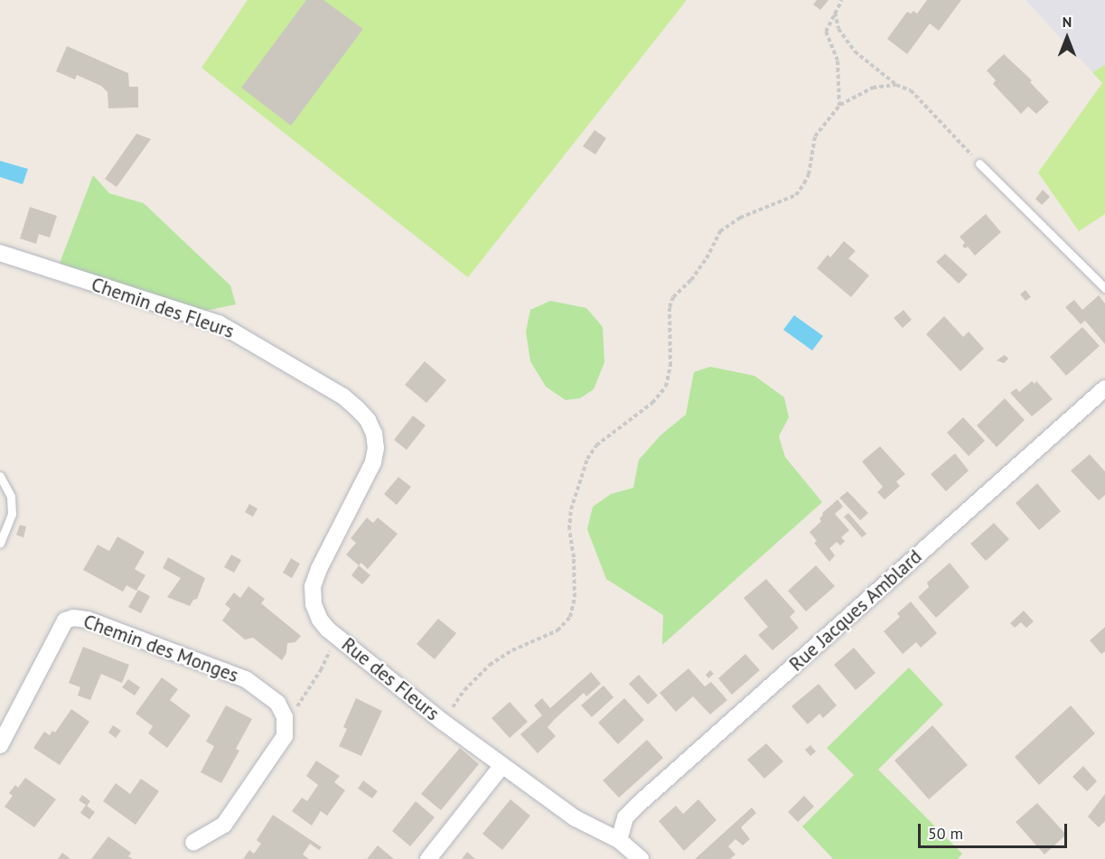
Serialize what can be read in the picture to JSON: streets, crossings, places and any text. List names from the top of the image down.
{
  "streets": {
    "street": [
      "Chemin des Fleurs",
      "Rue Jacques Amblard",
      "Chemin des Monges",
      "Rue des Fleurs"
    ]
  },
  "crossings": [
    ["Chemin des Fleurs", "Rue des Fleurs"],
    ["Rue Jacques Amblard", "Rue des Fleurs"]
  ],
  "scale_bar": "50 m",
  "north": "top"
}
